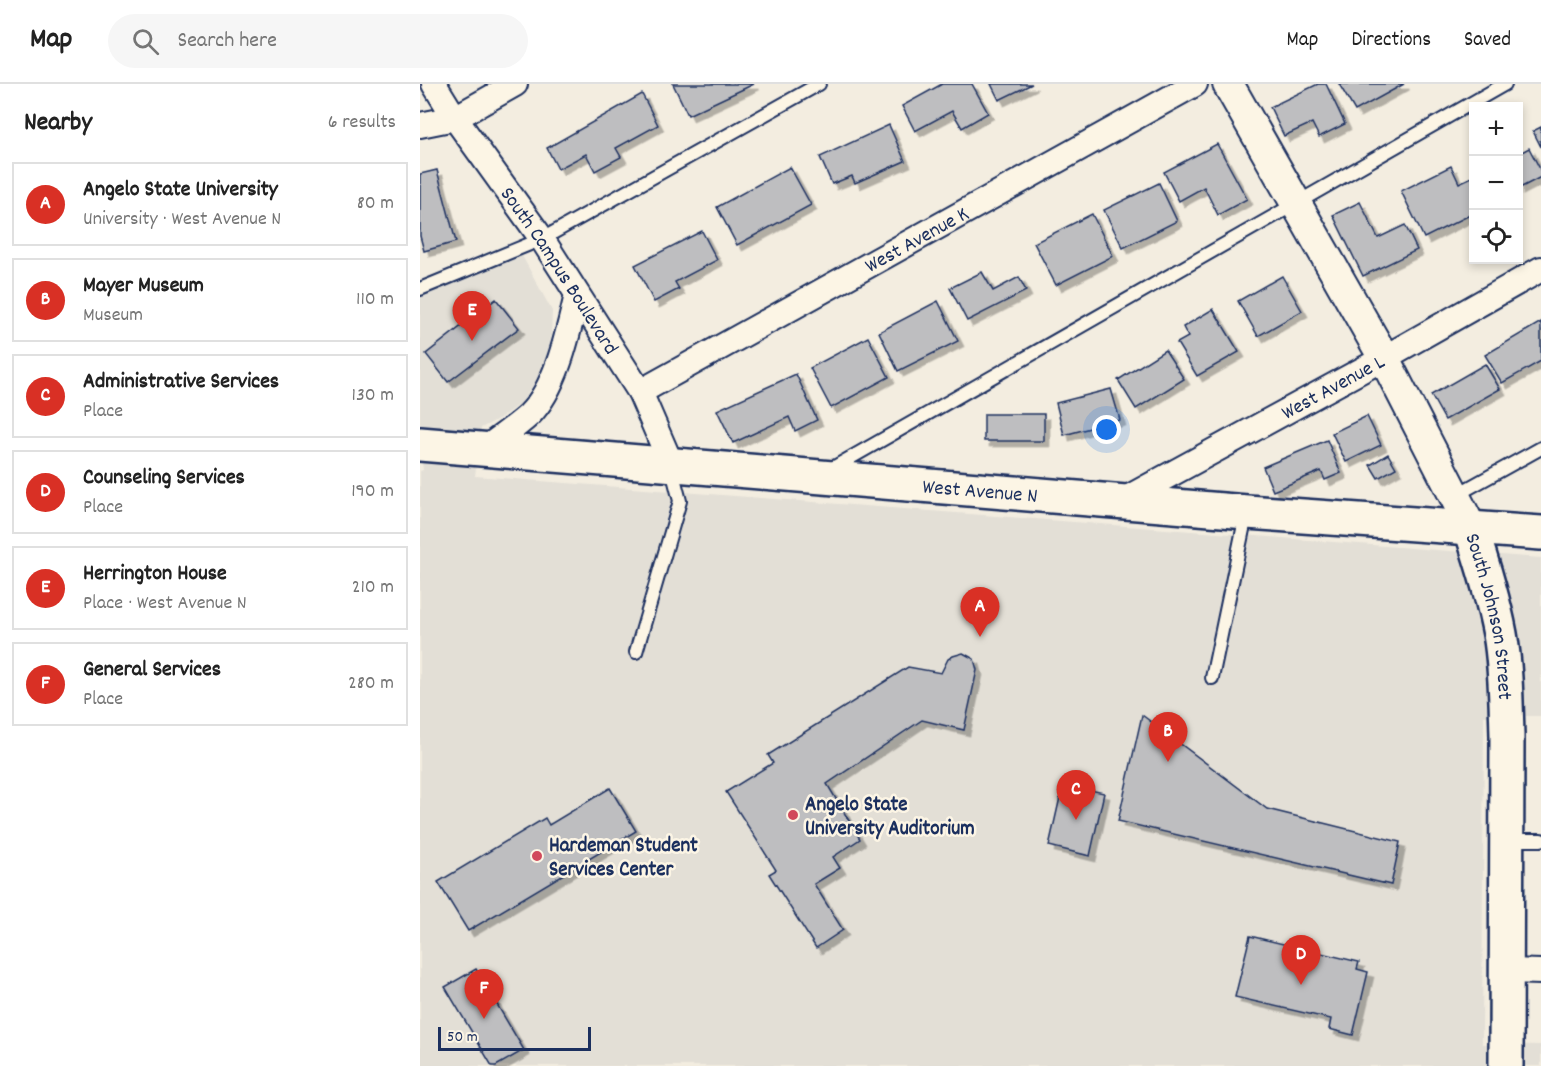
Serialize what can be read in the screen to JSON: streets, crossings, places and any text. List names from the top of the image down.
{
  "streets": {
    "main road": ["West Avenue N", "South Johnson Street"],
    "street": ["West Avenue K", "South Campus Boulevard", "West Avenue L"]
  },
  "crossings": [
    ["West Avenue K", "South Campus Boulevard"],
    ["South Campus Boulevard", "West Avenue N"],
    ["West Avenue L", "West Avenue N"],
    ["West Avenue L", "South Johnson Street"],
    ["West Avenue N", "South Johnson Street"]
  ],
  "places": ["Angelo State University Auditorium", "Hardeman Student Services Center"],
  "scale_bar": "50 m",
  "page": {
    "header": "Map",
    "search": "Search here",
    "nav": ["Map", "Directions", "Saved"],
    "heading": ["Nearby", "6 results"],
    "map_buttons": ["+", "−"],
    "list": [
      {
        "mark": "A",
        "name": "Angelo State University",
        "note": "University · West Avenue N",
        "value": "80 m"
      },
      {
        "mark": "B",
        "name": "Mayer Museum",
        "note": "Museum",
        "value": "110 m"
      },
      {
        "mark": "C",
        "name": "Administrative Services",
        "note": "Place",
        "value": "130 m"
      },
      {
        "mark": "D",
        "name": "Counseling Services",
        "note": "Place",
        "value": "190 m"
      },
      {
        "mark": "E",
        "name": "Herrington House",
        "note": "Place · West Avenue N",
        "value": "210 m"
      },
      {
        "mark": "F",
        "name": "General Services",
        "note": "Place",
        "value": "280 m"
      }
    ],
    "pins": [
      "E",
      "A",
      "B",
      "C",
      "D",
      "F"
    ],
    "scale": "50 m"
  }
}
